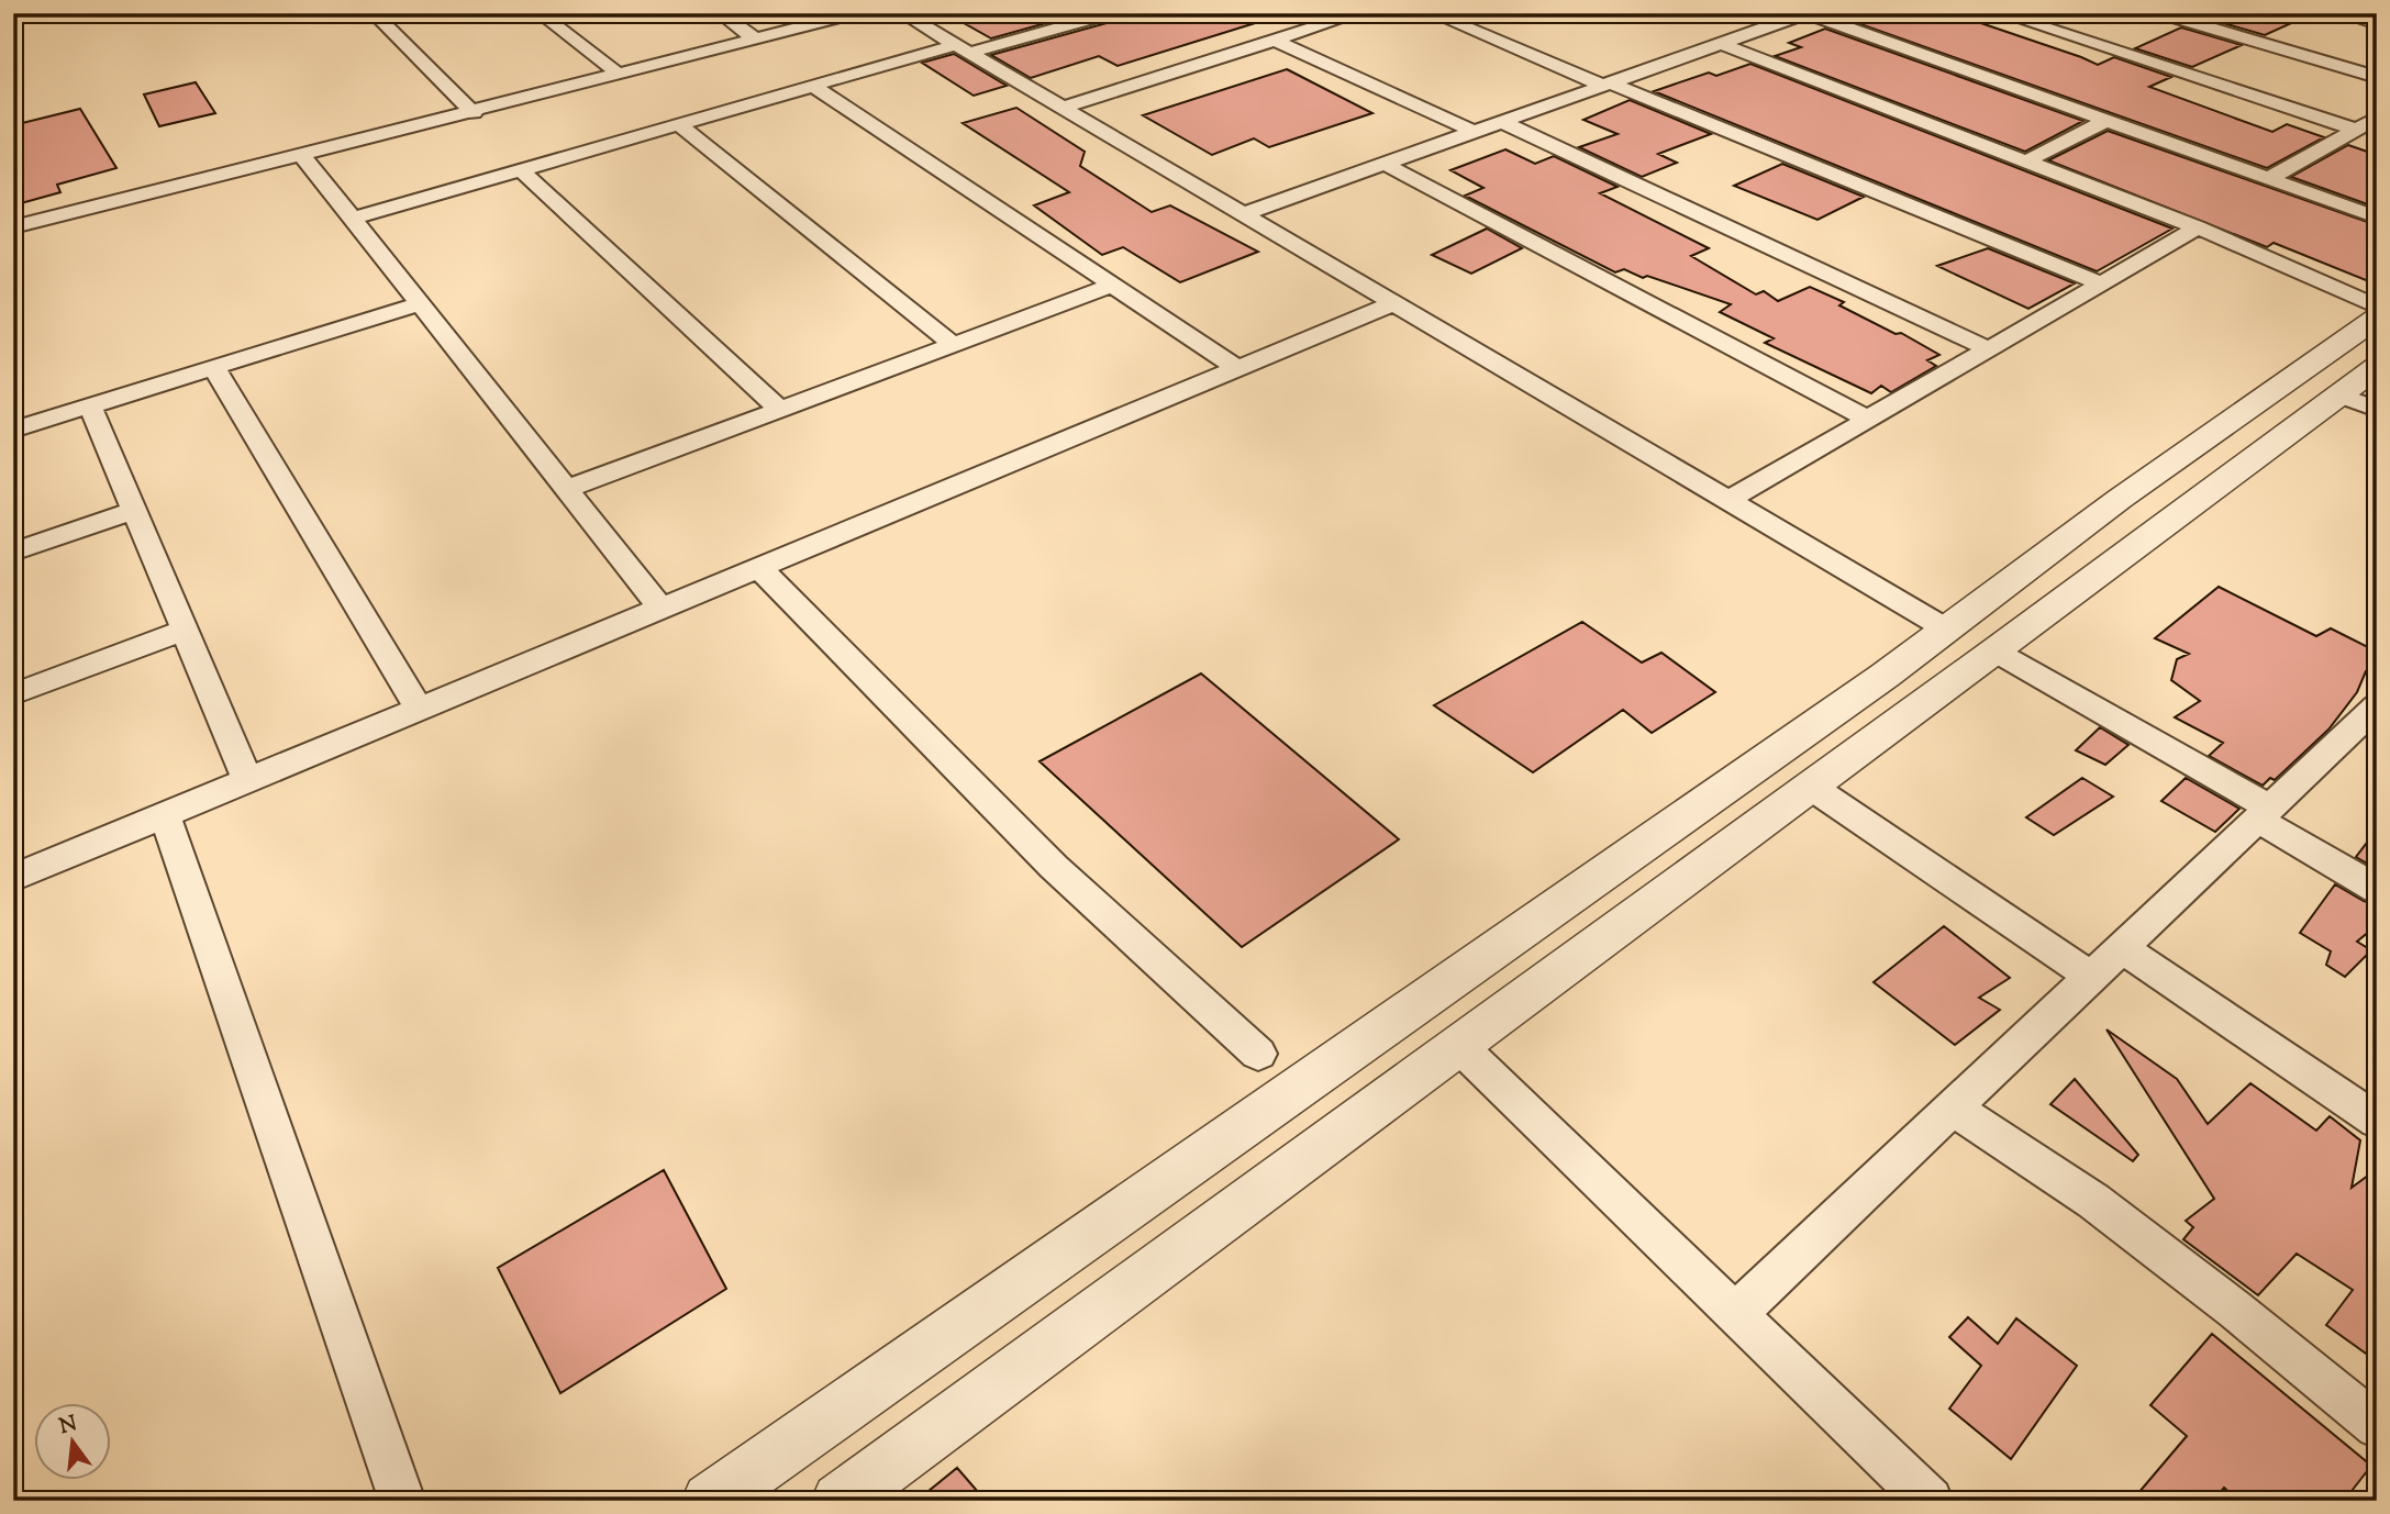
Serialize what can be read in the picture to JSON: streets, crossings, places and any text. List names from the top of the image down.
{
  "north": "top"
}
